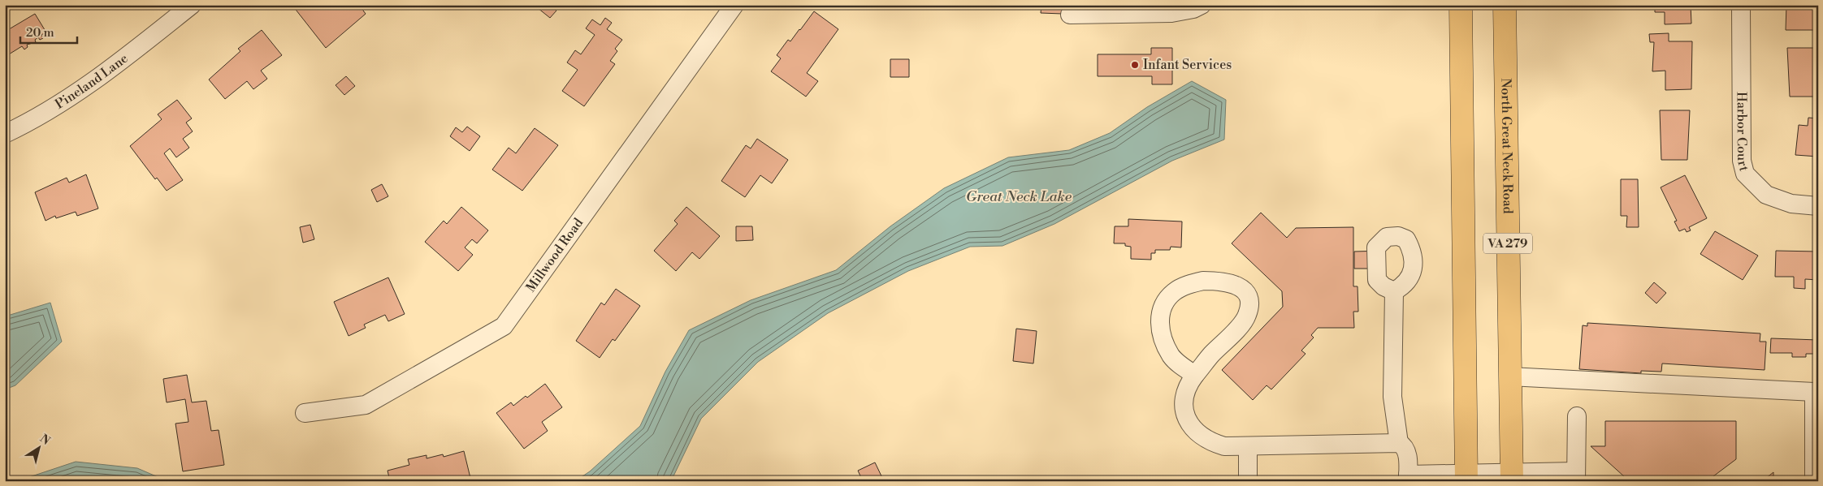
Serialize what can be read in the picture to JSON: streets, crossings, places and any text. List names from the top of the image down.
{
  "streets": {
    "main road": ["North Great Neck Road", "VA 279"],
    "street": ["Pineland Lane", "Harbor Court", "Millwood Road"]
  },
  "water": ["Great Neck Lake"],
  "places": ["Infant Services"],
  "scale_bar": "20 m",
  "north": "top right"
}
